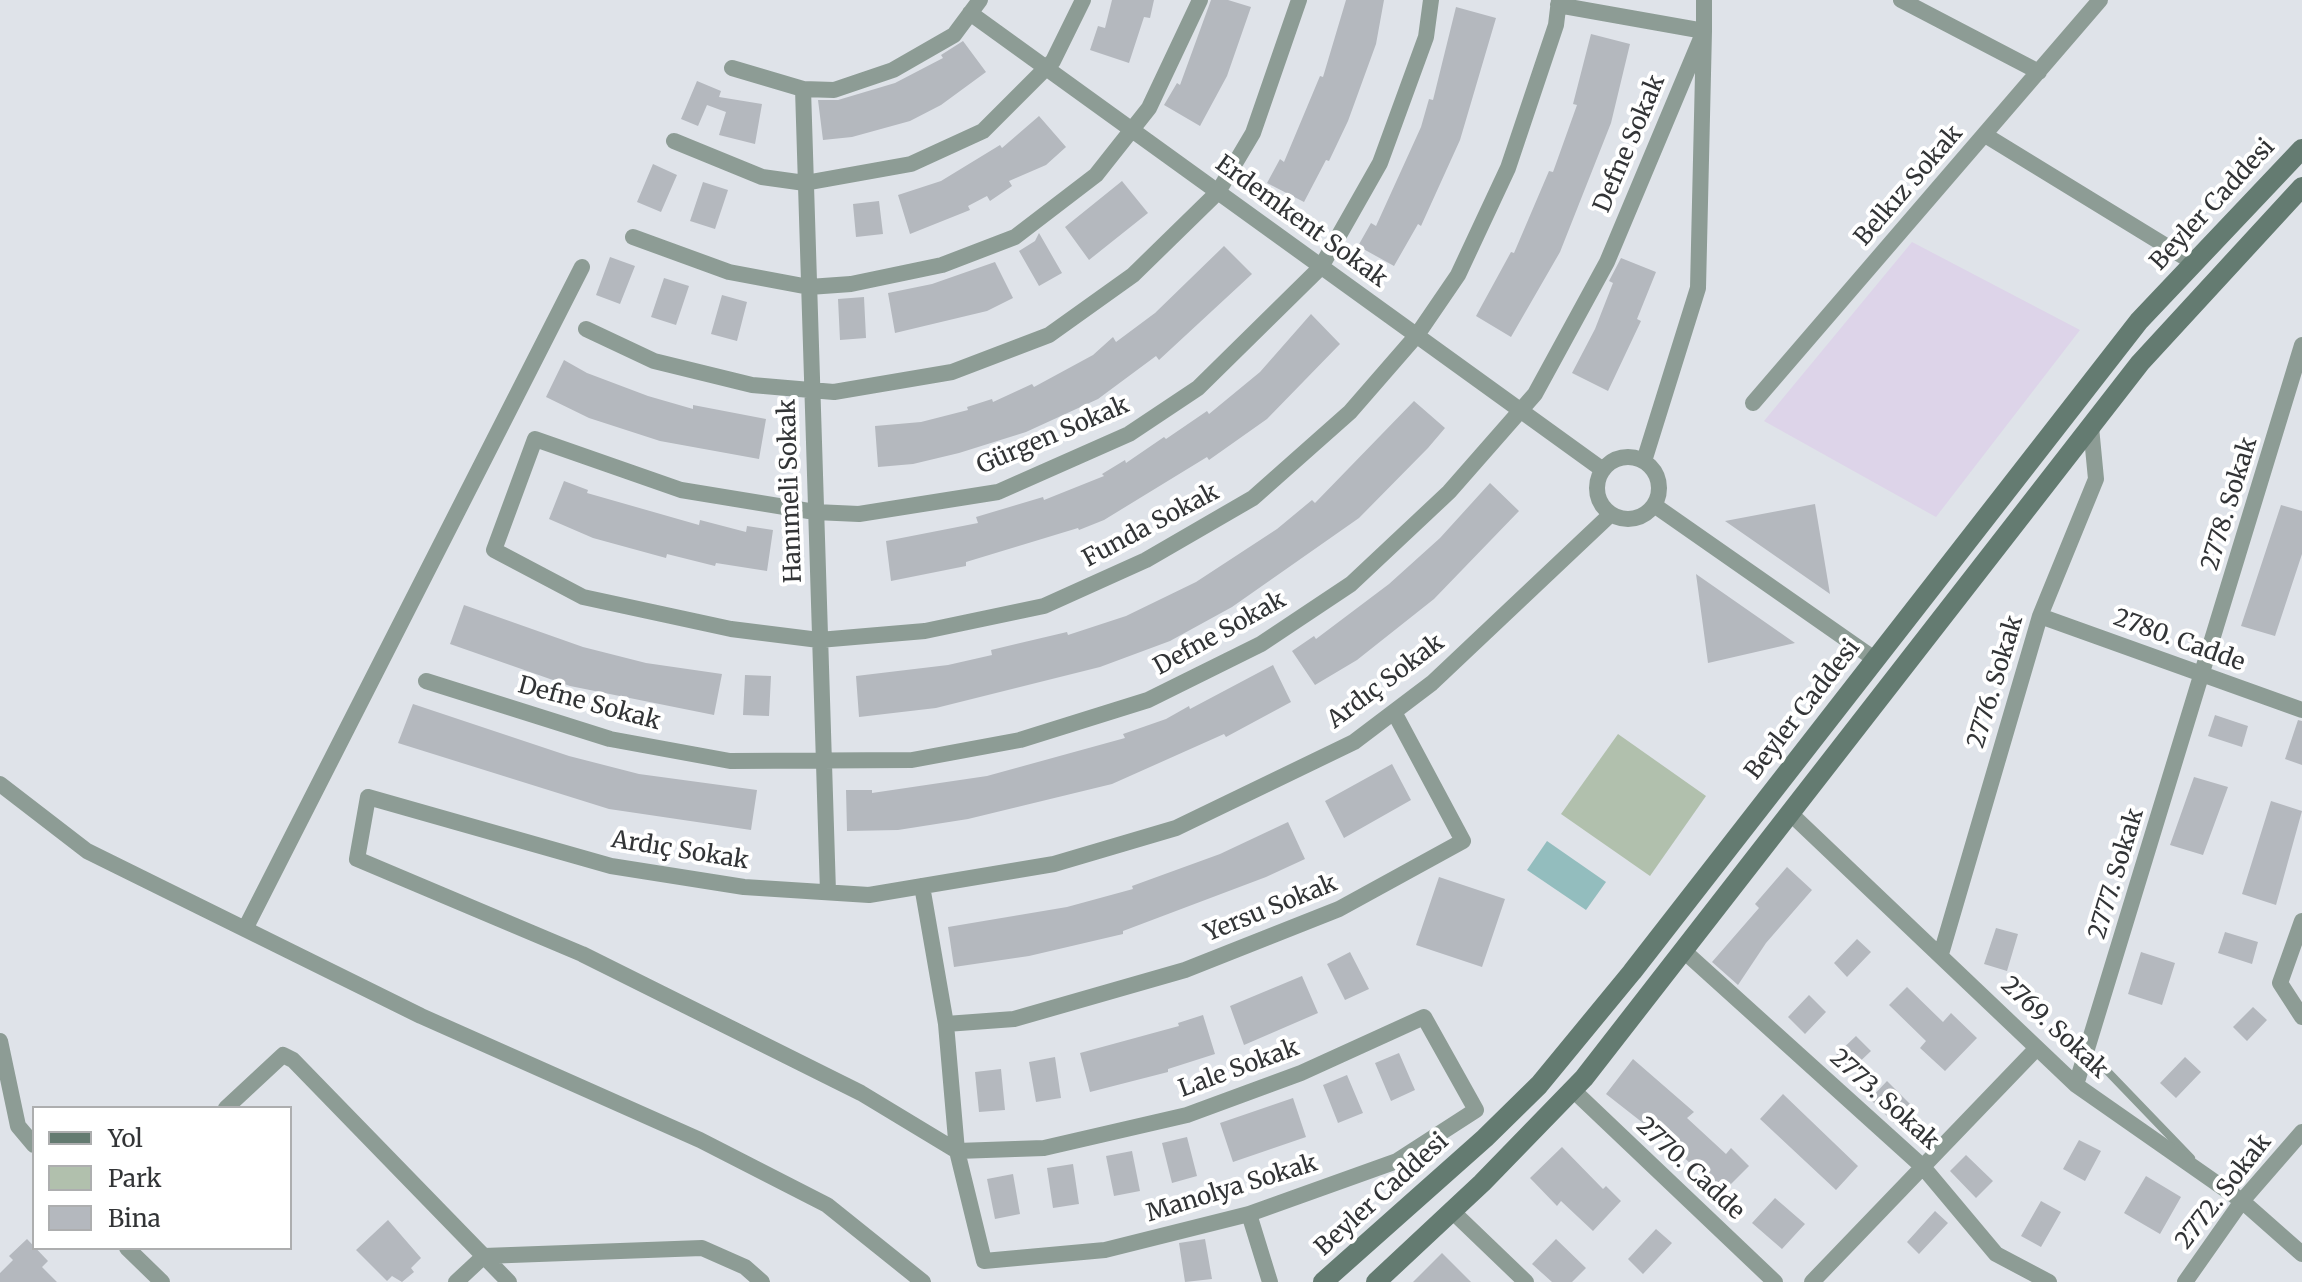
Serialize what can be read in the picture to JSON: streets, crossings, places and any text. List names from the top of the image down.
{
  "streets": {
    "main road": ["Beyler Caddesi"],
    "street": [
      "Defne Sokak",
      "Belkız Sokak",
      "Erdemkent Sokak",
      "Gürgen Sokak",
      "Hanımeli Sokak",
      "2778. Sokak",
      "Funda Sokak",
      "2780. Cadde",
      "Ardıç Sokak",
      "2776. Sokak",
      "2777. Sokak",
      "Yersu Sokak",
      "2769. Sokak",
      "Lale Sokak",
      "2773. Sokak",
      "2770. Cadde",
      "Manolya Sokak",
      "2772. Sokak"
    ]
  },
  "crossings": [
    ["Defne Sokak", "Erdemkent Sokak"],
    ["Defne Sokak", "Hanımeli Sokak"],
    ["Erdemkent Sokak", "Gürgen Sokak"],
    ["Erdemkent Sokak", "Funda Sokak"],
    ["Erdemkent Sokak", "Ardıç Sokak"],
    ["Gürgen Sokak", "Hanımeli Sokak"],
    ["Gürgen Sokak", "Funda Sokak"],
    ["Hanımeli Sokak", "Funda Sokak"],
    ["Hanımeli Sokak", "Ardıç Sokak"],
    ["2778. Sokak", "2780. Cadde"],
    ["2778. Sokak", "2777. Sokak"],
    ["2780. Cadde", "2776. Sokak"],
    ["2780. Cadde", "2777. Sokak"],
    ["Ardıç Sokak", "Yersu Sokak"],
    ["Ardıç Sokak", "Lale Sokak"],
    ["Ardıç Sokak", "Manolya Sokak"],
    ["2776. Sokak", "2769. Sokak"],
    ["2777. Sokak", "2769. Sokak"],
    ["2769. Sokak", "2772. Sokak"],
    ["Lale Sokak", "Manolya Sokak"]
  ],
  "legend": ["Yol", "Park", "Bina"]
}
